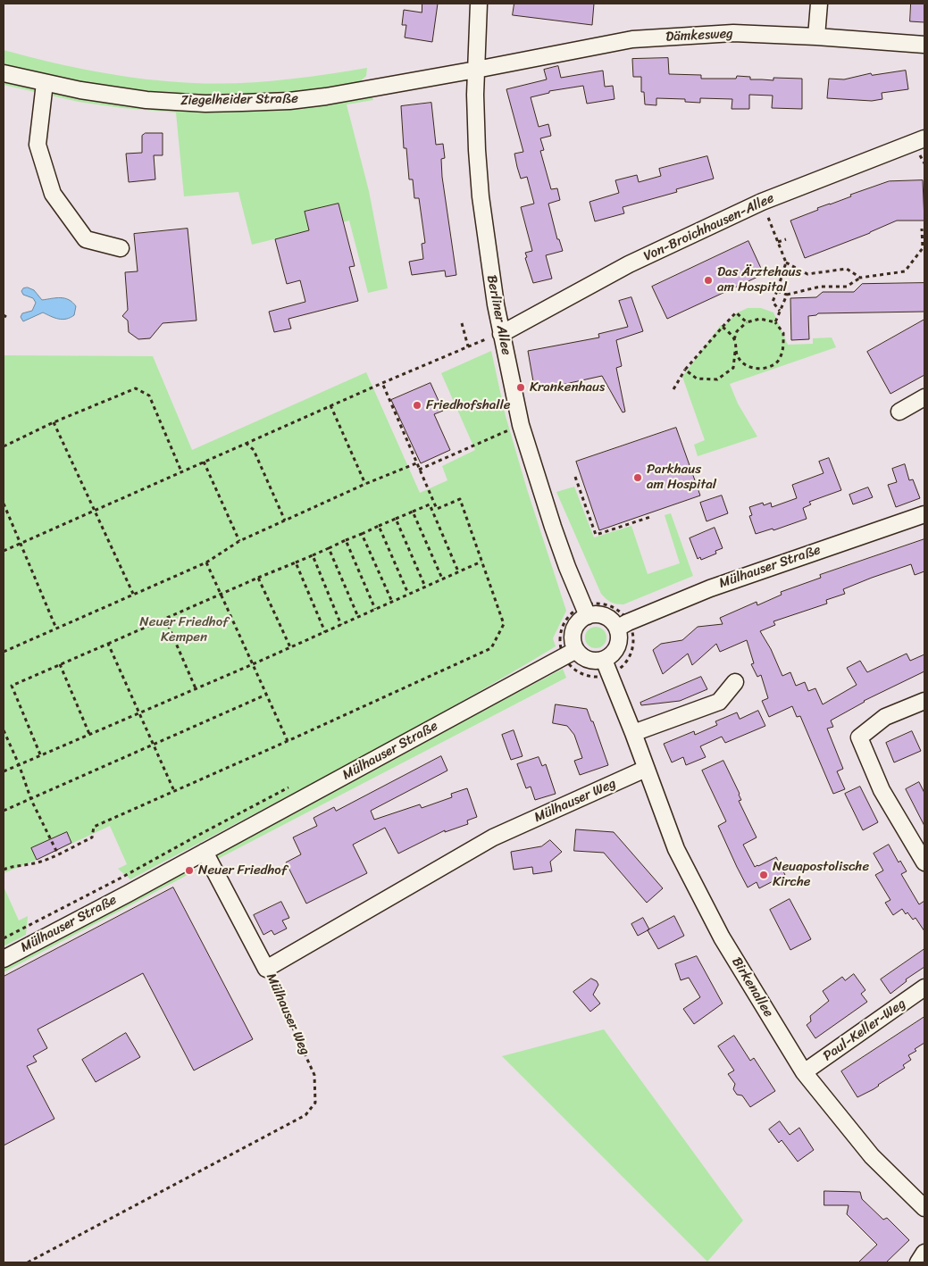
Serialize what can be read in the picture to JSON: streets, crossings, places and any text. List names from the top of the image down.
{
  "streets": {
    "street": [
      "Dämkesweg",
      "Ziegelheider Straße",
      "Von-Broichhausen-Allee",
      "Berliner Allee",
      "Mülhauser Straße",
      "Mülhauser Weg",
      "Birkenallee",
      "Paul-Keller-Weg"
    ]
  },
  "crossings": [
    ["Dämkesweg", "Ziegelheider Straße"],
    ["Dämkesweg", "Berliner Allee"],
    ["Ziegelheider Straße", "Berliner Allee"],
    ["Von-Broichhausen-Allee", "Berliner Allee"],
    ["Mülhauser Weg", "Birkenallee"],
    ["Birkenallee", "Paul-Keller-Weg"]
  ],
  "parks": ["Neuer Friedhof Kempen"],
  "places": [
    "Das Ärztehaus am Hospital",
    "Krankenhaus",
    "Friedhofshalle",
    "Parkhaus am Hospital",
    "Neuer Friedhof",
    "Neuapostolische Kirche"
  ]
}
